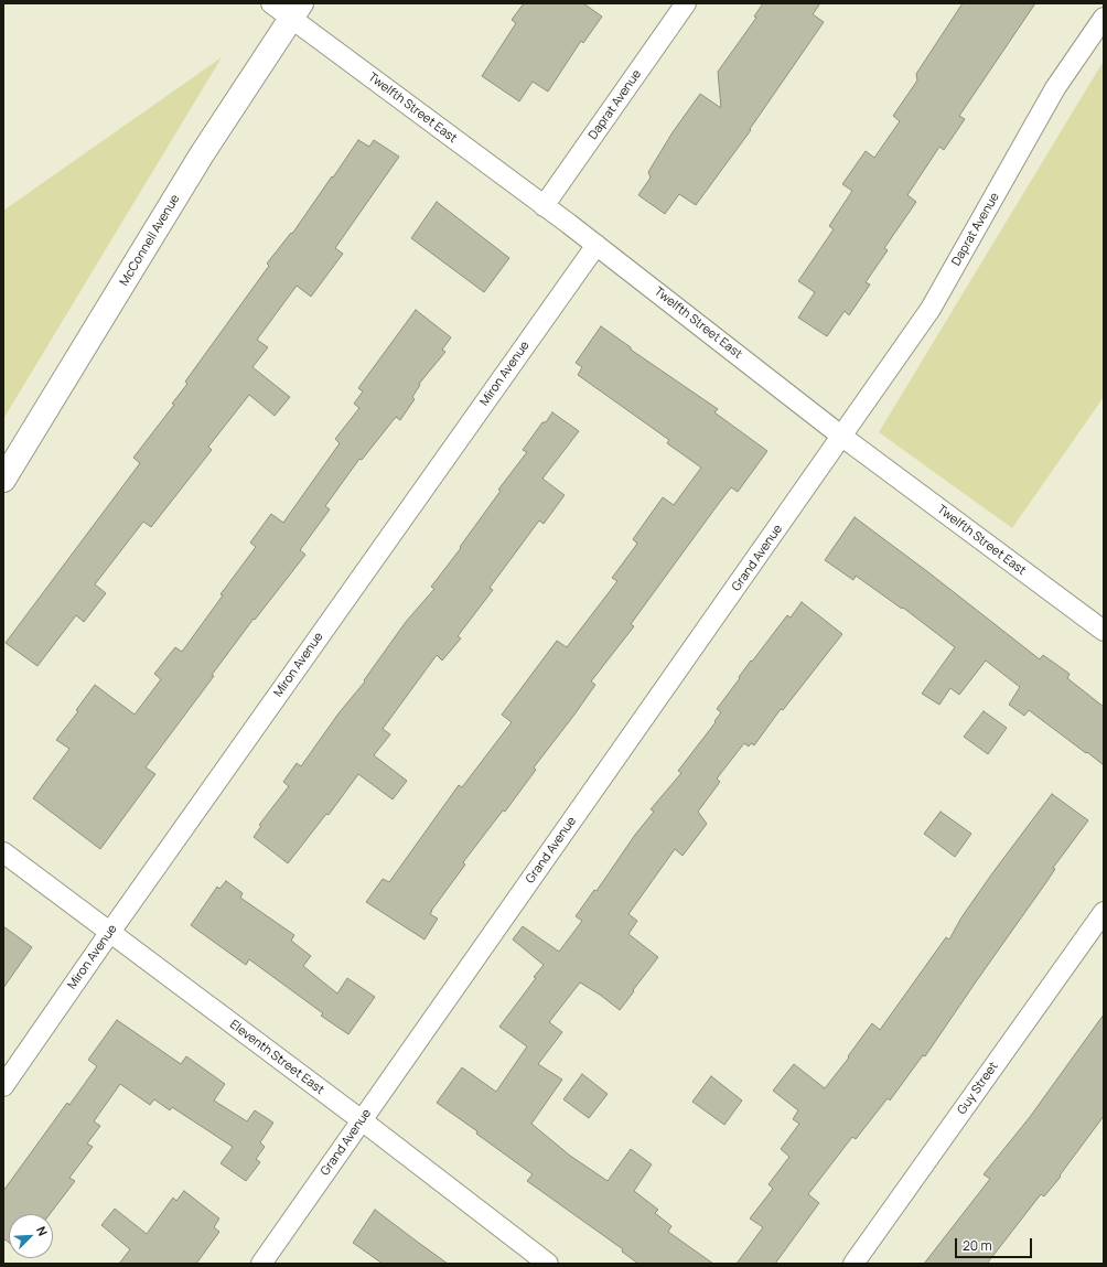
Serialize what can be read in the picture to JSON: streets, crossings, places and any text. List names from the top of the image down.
{
  "streets": {
    "main road": ["McConnell Avenue"],
    "street": [
      "Daprat Avenue",
      "Twelfth Street East",
      "Miron Avenue",
      "Grand Avenue",
      "Eleventh Street East",
      "Guy Street"
    ]
  },
  "crossings": [
    ["Daprat Avenue", "Twelfth Street East"],
    ["Daprat Avenue", "Grand Avenue"],
    ["Twelfth Street East", "McConnell Avenue"],
    ["Twelfth Street East", "Miron Avenue"],
    ["Twelfth Street East", "Grand Avenue"],
    ["Miron Avenue", "Eleventh Street East"],
    ["Grand Avenue", "Eleventh Street East"]
  ],
  "scale_bar": "20 m",
  "north": "top right"
}
